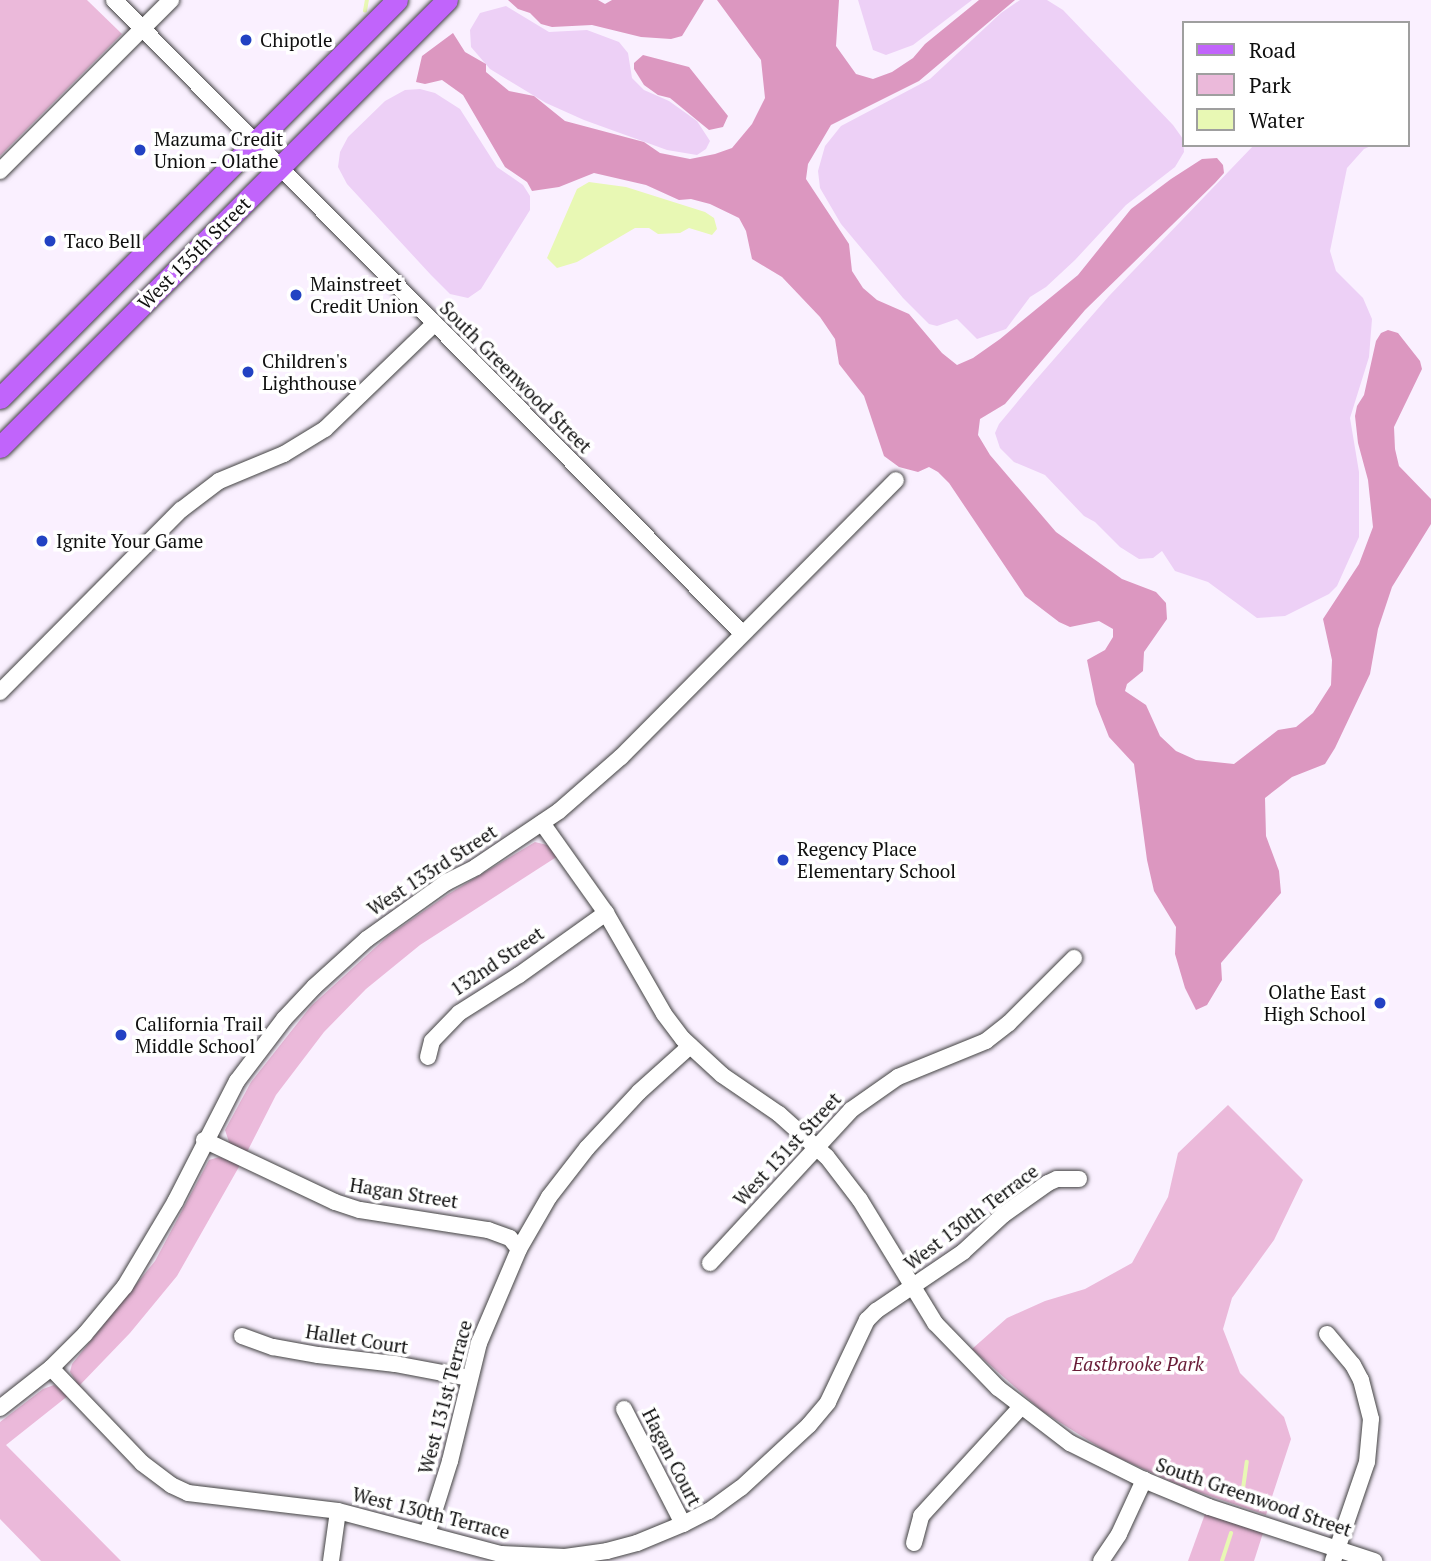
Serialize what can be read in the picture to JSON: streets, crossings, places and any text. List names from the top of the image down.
{
  "streets": {
    "main road": ["West 135th Street"],
    "street": [
      "South Greenwood Street",
      "West 133rd Street",
      "132nd Street",
      "West 131st Street",
      "Hagan Street",
      "West 130th Terrace",
      "Hallet Court",
      "West 131st Terrace",
      "Hagan Court"
    ]
  },
  "crossings": [
    ["West 135th Street", "South Greenwood Street"],
    ["South Greenwood Street", "West 133rd Street"],
    ["South Greenwood Street", "132nd Street"],
    ["South Greenwood Street", "West 131st Street"],
    ["South Greenwood Street", "West 130th Terrace"],
    ["South Greenwood Street", "West 131st Terrace"],
    ["West 133rd Street", "Hagan Street"],
    ["West 133rd Street", "West 130th Terrace"],
    ["Hagan Street", "West 131st Terrace"],
    ["West 130th Terrace", "West 131st Terrace"],
    ["West 130th Terrace", "Hagan Court"],
    ["Hallet Court", "West 131st Terrace"]
  ],
  "parks": ["Eastbrooke Park"],
  "places": [
    "Chipotle",
    "Mazuma Credit Union - Olathe",
    "Taco Bell",
    "Mainstreet Credit Union",
    "Children's Lighthouse",
    "Ignite Your Game",
    "Regency Place Elementary School",
    "Olathe East High School",
    "California Trail Middle School"
  ],
  "legend": ["Road", "Park", "Water"]
}
